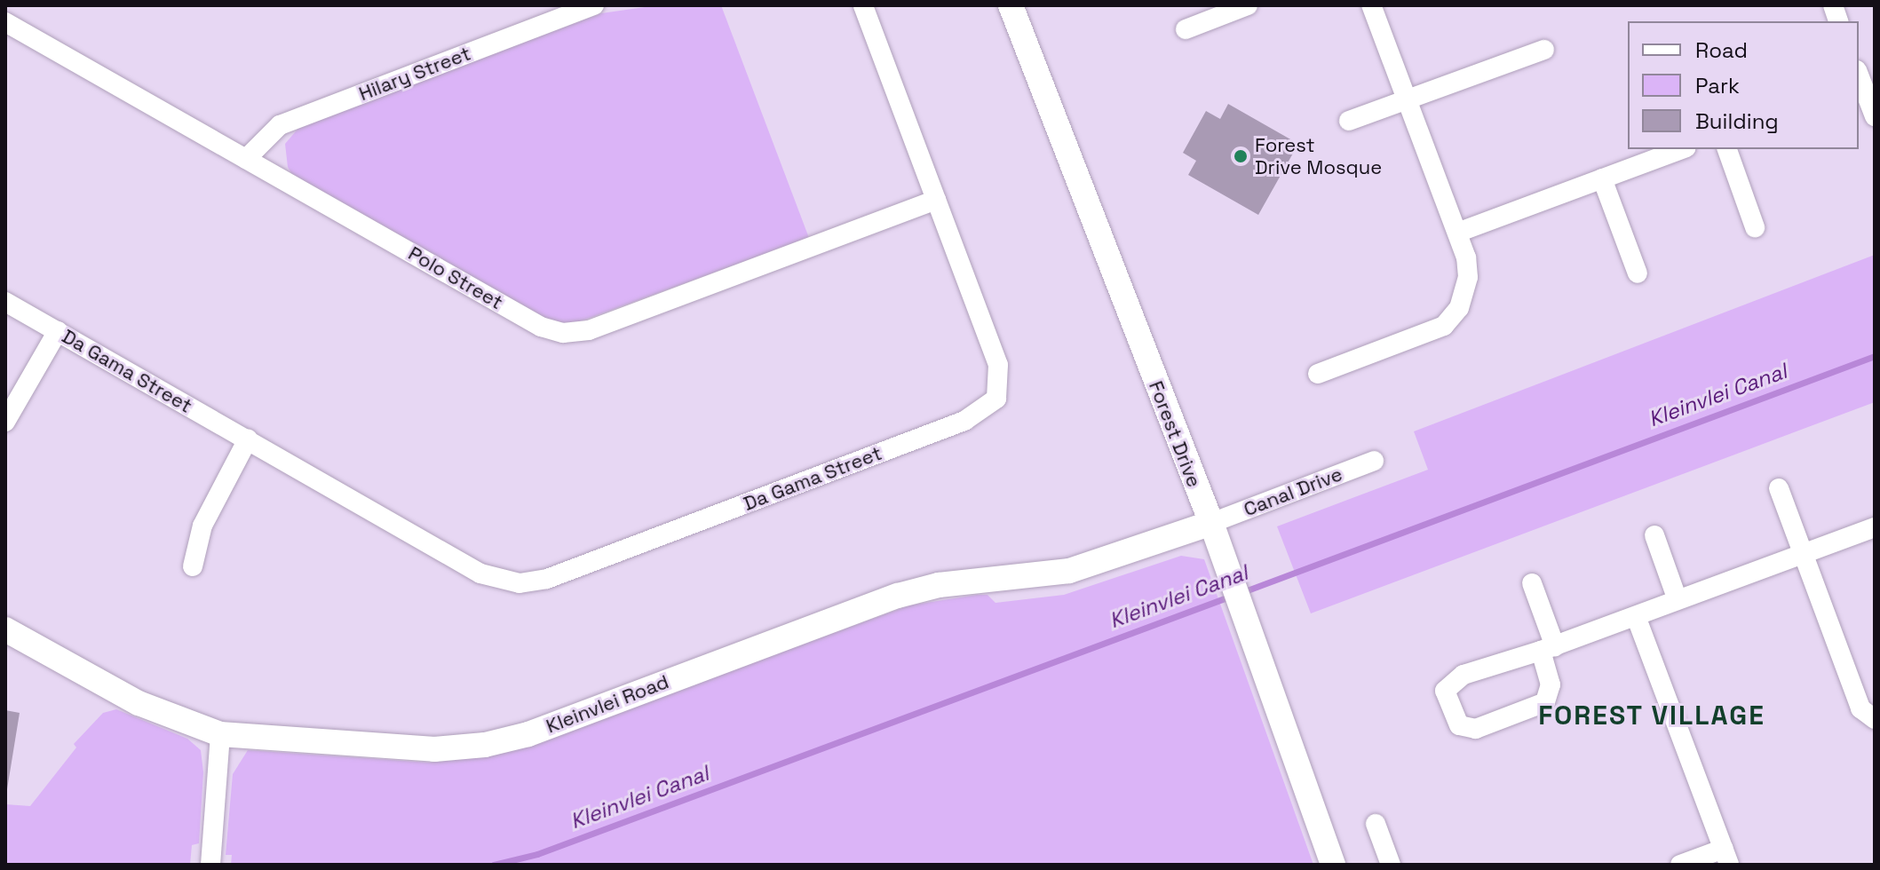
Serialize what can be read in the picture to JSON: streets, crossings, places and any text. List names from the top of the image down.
{
  "streets": {
    "street": [
      "Hilary Street",
      "Polo Street",
      "Da Gama Street",
      "Forest Drive",
      "Canal Drive",
      "Kleinvlei Road"
    ]
  },
  "crossings": [
    ["Hilary Street", "Polo Street"],
    ["Polo Street", "Da Gama Street"],
    ["Forest Drive", "Canal Drive"],
    ["Forest Drive", "Kleinvlei Road"],
    ["Canal Drive", "Kleinvlei Road"]
  ],
  "districts": ["FOREST VILLAGE"],
  "water": ["Kleinvlei Canal"],
  "places": ["Forest Drive Mosque"],
  "legend": ["Road", "Park", "Building"]
}
